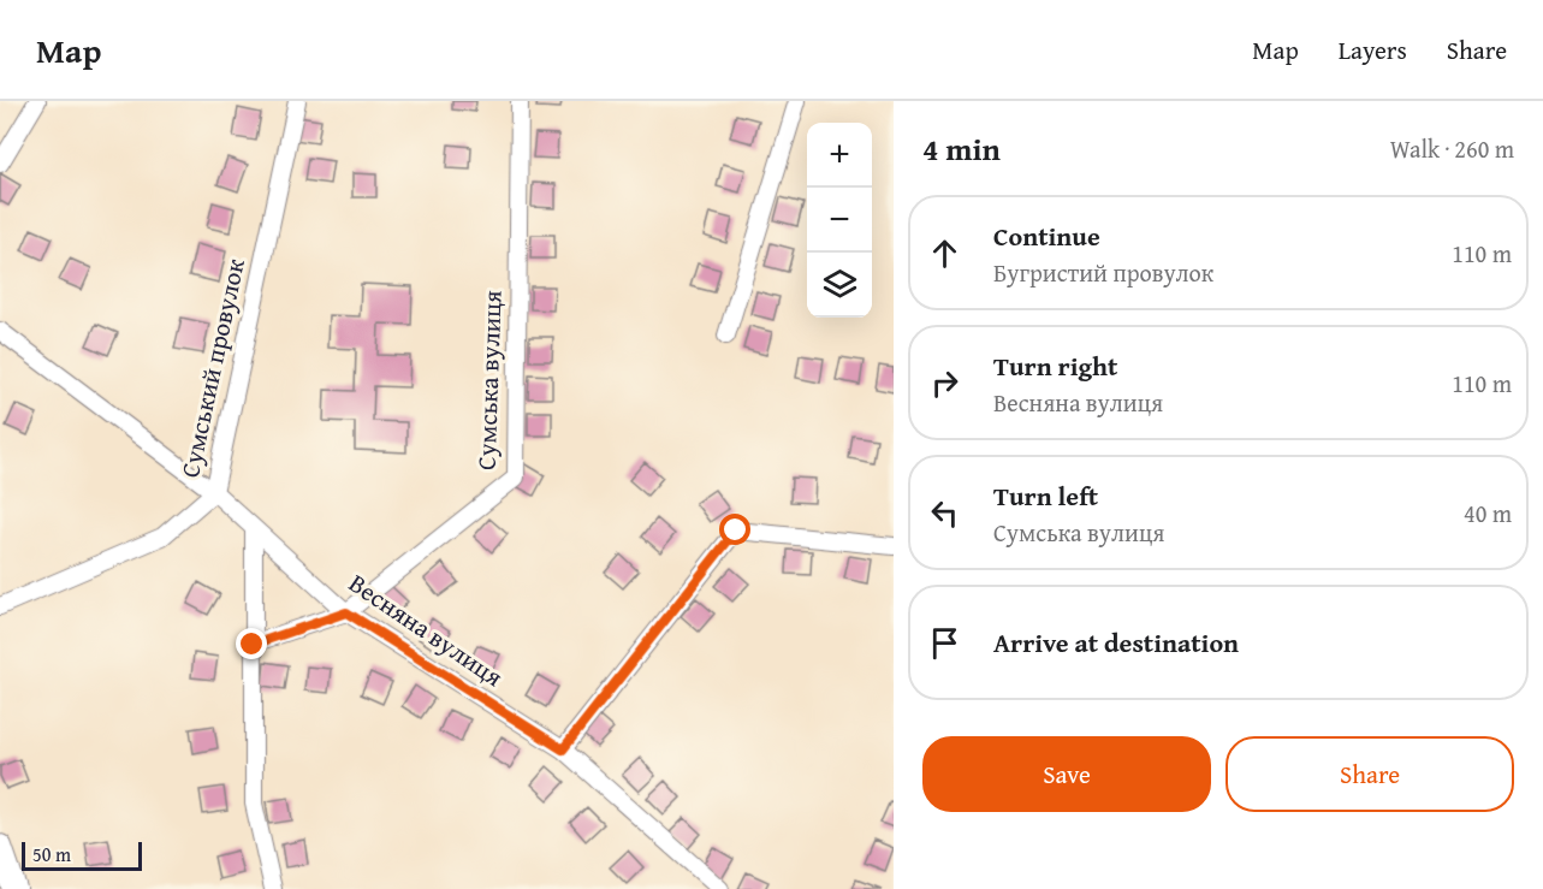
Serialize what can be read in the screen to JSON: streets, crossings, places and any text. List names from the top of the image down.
{
  "streets": {
    "street": ["Сумський провулок", "Сумська вулиця", "Весняна вулиця"]
  },
  "crossings": [
    ["Сумський провулок", "Весняна вулиця"],
    ["Сумська вулиця", "Весняна вулиця"]
  ],
  "scale_bar": "50 m",
  "page": {
    "header": "Map",
    "nav": ["Map", "Layers", "Share"],
    "heading": ["4 min", "Walk · 260 m"],
    "map_buttons": ["+", "−"],
    "list": [
      ["Continue", "Бугристий провулок", "110 m"],
      ["Turn right", "Весняна вулиця", "110 m"],
      ["Turn left", "Сумська вулиця", "40 m"],
      "Arrive at destination"
    ],
    "buttons": ["Save", "Share"],
    "scale": "50 m"
  }
}
